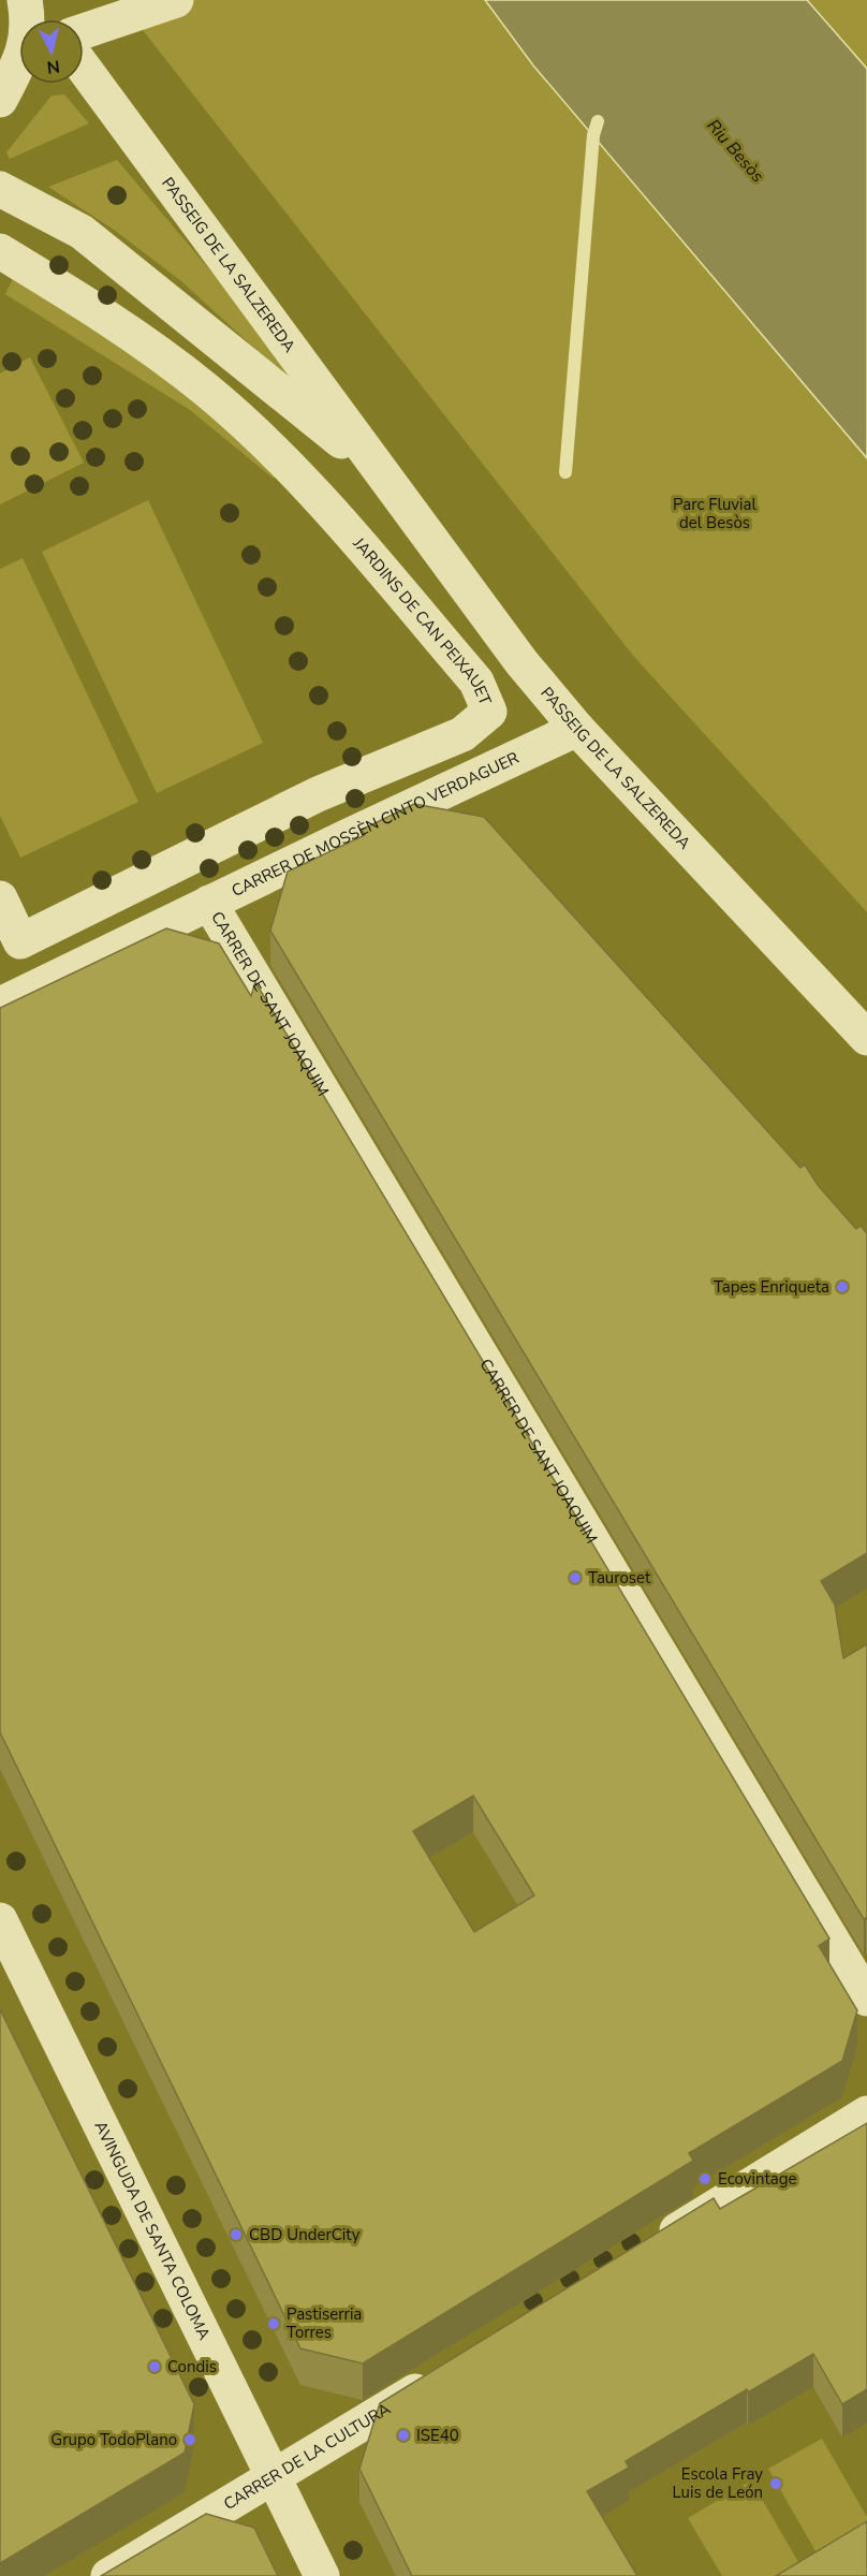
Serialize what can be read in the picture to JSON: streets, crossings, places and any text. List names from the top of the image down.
{
  "streets": {
    "street": [
      "PASSEIG DE LA SALZEREDA",
      "JARDINS DE CAN PEIXAUET",
      "CARRER DE MOSSÈN CINTO VERDAGUER",
      "CARRER DE SANT JOAQUIM",
      "AVINGUDA DE SANTA COLOMA",
      "CARRER DE LA CULTURA"
    ]
  },
  "crossings": [
    ["PASSEIG DE LA SALZEREDA", "CARRER DE MOSSÈN CINTO VERDAGUER"],
    ["CARRER DE MOSSÈN CINTO VERDAGUER", "CARRER DE SANT JOAQUIM"],
    ["AVINGUDA DE SANTA COLOMA", "CARRER DE LA CULTURA"]
  ],
  "water": ["Riu Besòs"],
  "parks": ["Parc Fluvial del Besòs"],
  "places": [
    "Tapes Enriqueta",
    "Tauroset",
    "Ecovintage",
    "CBD UnderCity",
    "Pastiserria Torres",
    "Condis",
    "ISE40",
    "Grupo TodoPlano",
    "Escola Fray Luis de León"
  ],
  "north": "bottom"
}
